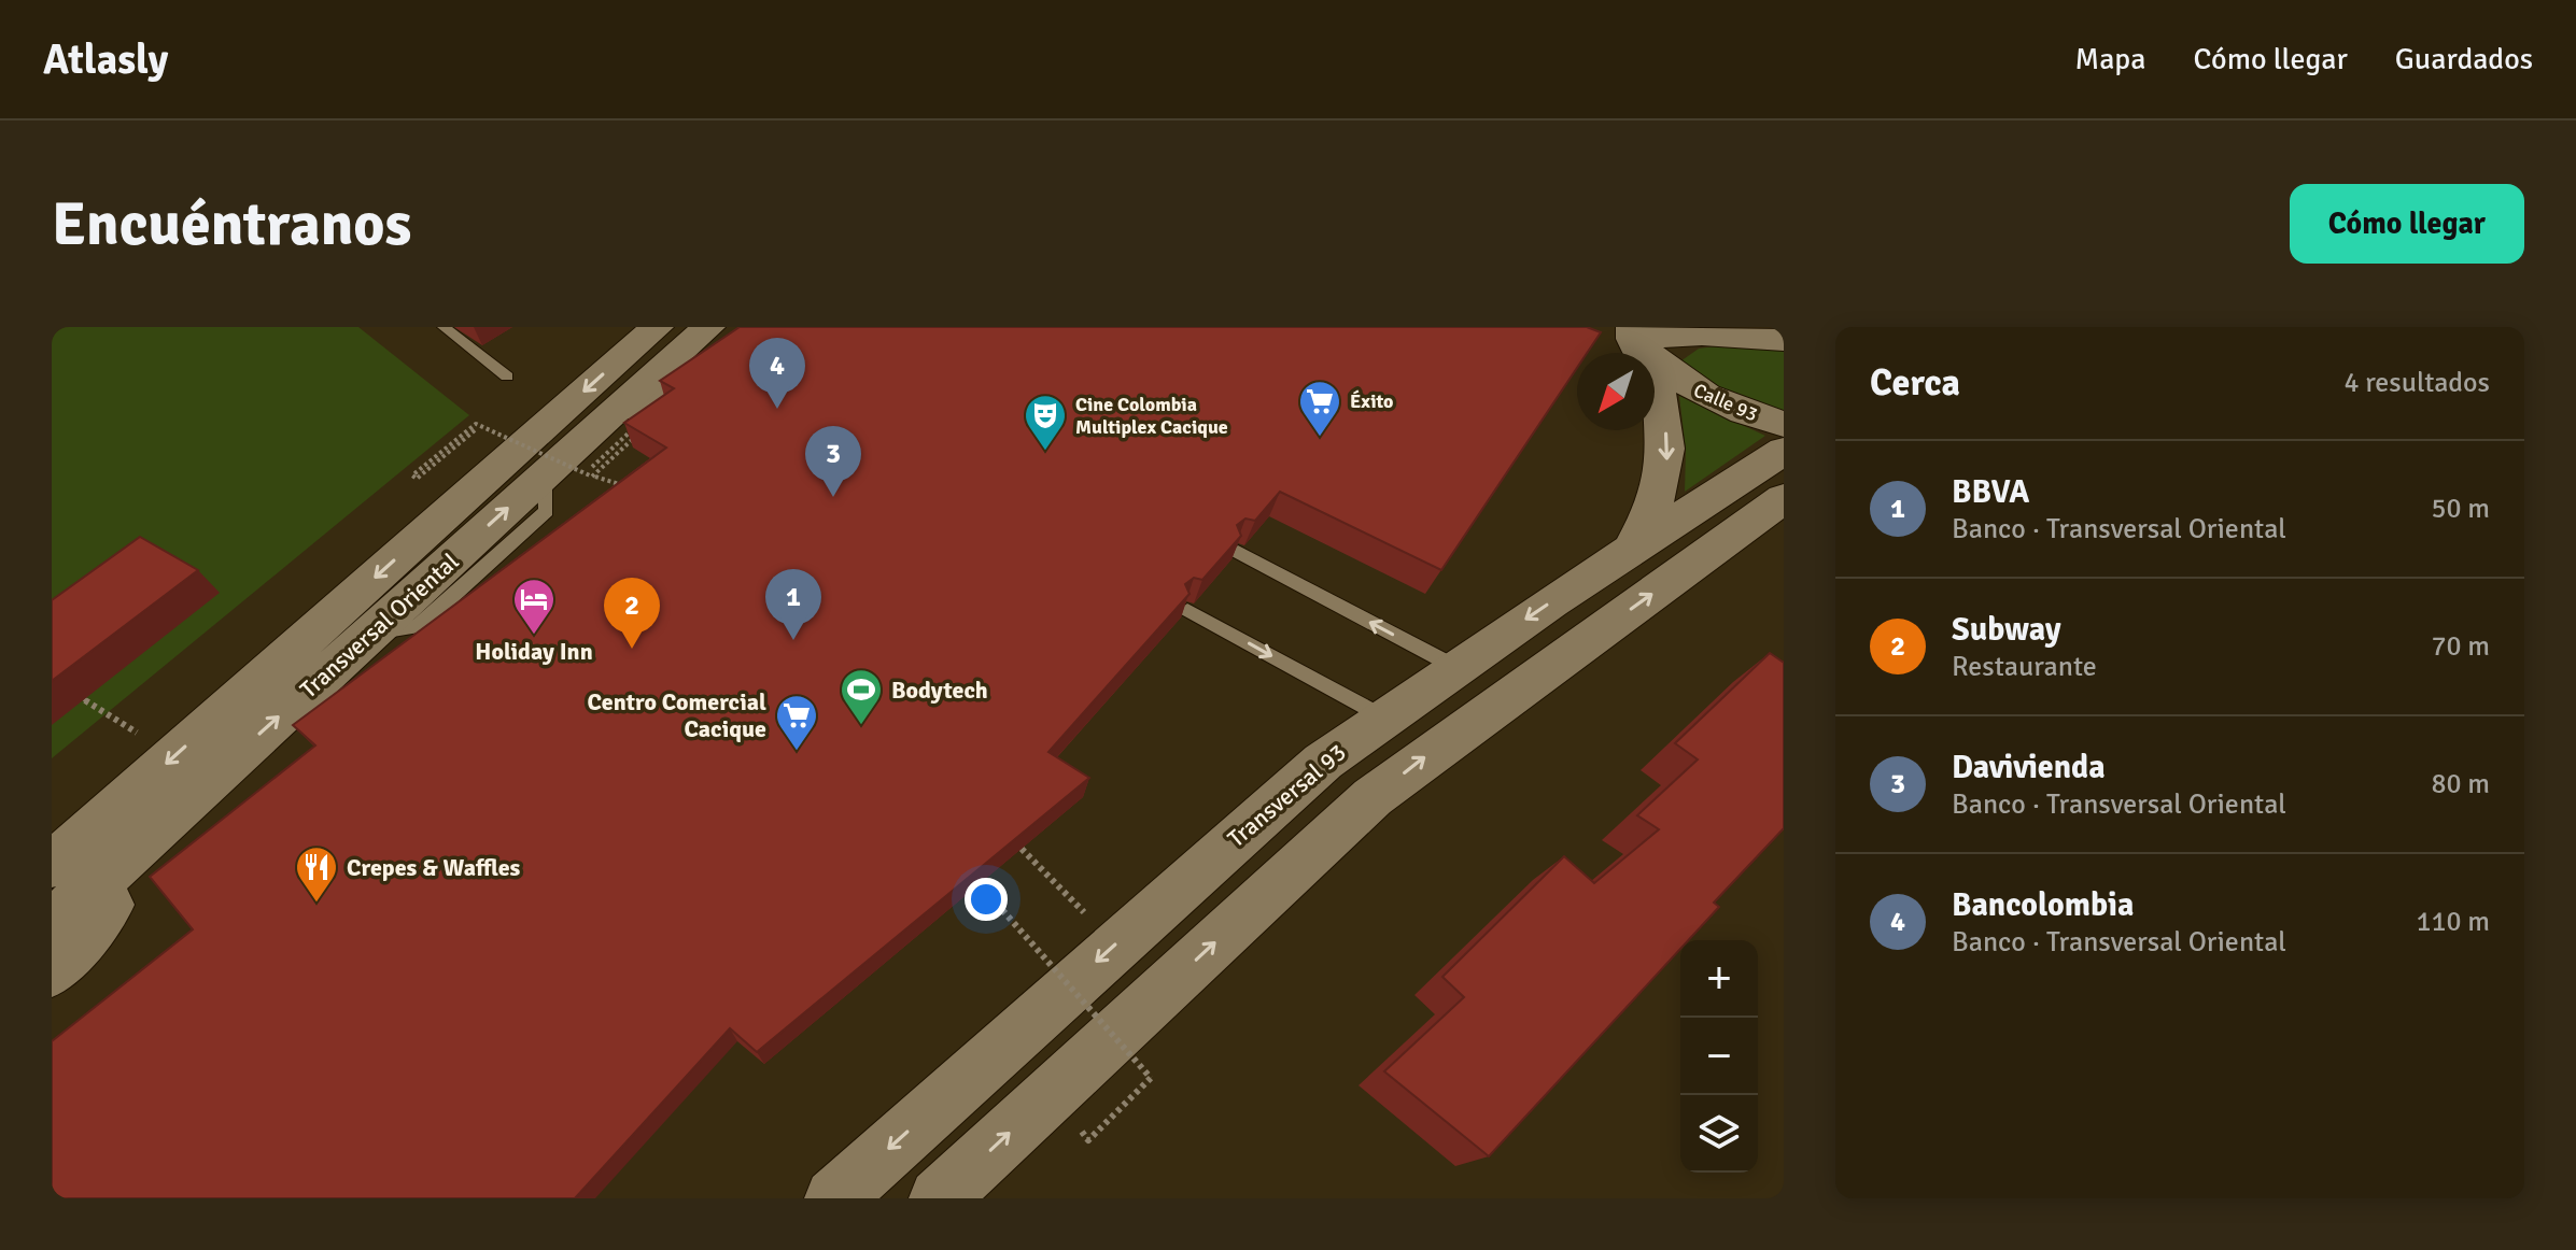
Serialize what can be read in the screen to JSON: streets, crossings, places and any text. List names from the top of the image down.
{
  "streets": {
    "street": ["Calle 93", "Transversal Oriental", "Transversal 93"]
  },
  "crossings": [
    ["Calle 93", "Transversal 93"]
  ],
  "one_way": ["Calle 93"],
  "places": {
    "supermarket": ["Éxito", "Centro Comercial Cacique"],
    "theatre": ["Cine Colombia Multiplex Cacique"],
    "hotel": ["Holiday Inn"],
    "sports": ["Bodytech"],
    "restaurant": ["Crepes & Waffles"]
  },
  "north": "bottom left",
  "page": {
    "header": "Atlasly",
    "nav": ["Mapa", "Cómo llegar", "Guardados"],
    "buttons": "Cómo llegar",
    "title": "Encuéntranos",
    "heading": ["Cerca", "4 resultados"],
    "pins": [
      "4",
      "3",
      "1",
      "2"
    ],
    "list": [
      {
        "mark": "1",
        "name": "BBVA",
        "note": "Banco · Transversal Oriental",
        "value": "50 m"
      },
      {
        "mark": "2",
        "name": "Subway",
        "note": "Restaurante",
        "value": "70 m"
      },
      {
        "mark": "3",
        "name": "Davivienda",
        "note": "Banco · Transversal Oriental",
        "value": "80 m"
      },
      {
        "mark": "4",
        "name": "Bancolombia",
        "note": "Banco · Transversal Oriental",
        "value": "110 m"
      }
    ],
    "map_buttons": ["+", "−"]
  }
}
